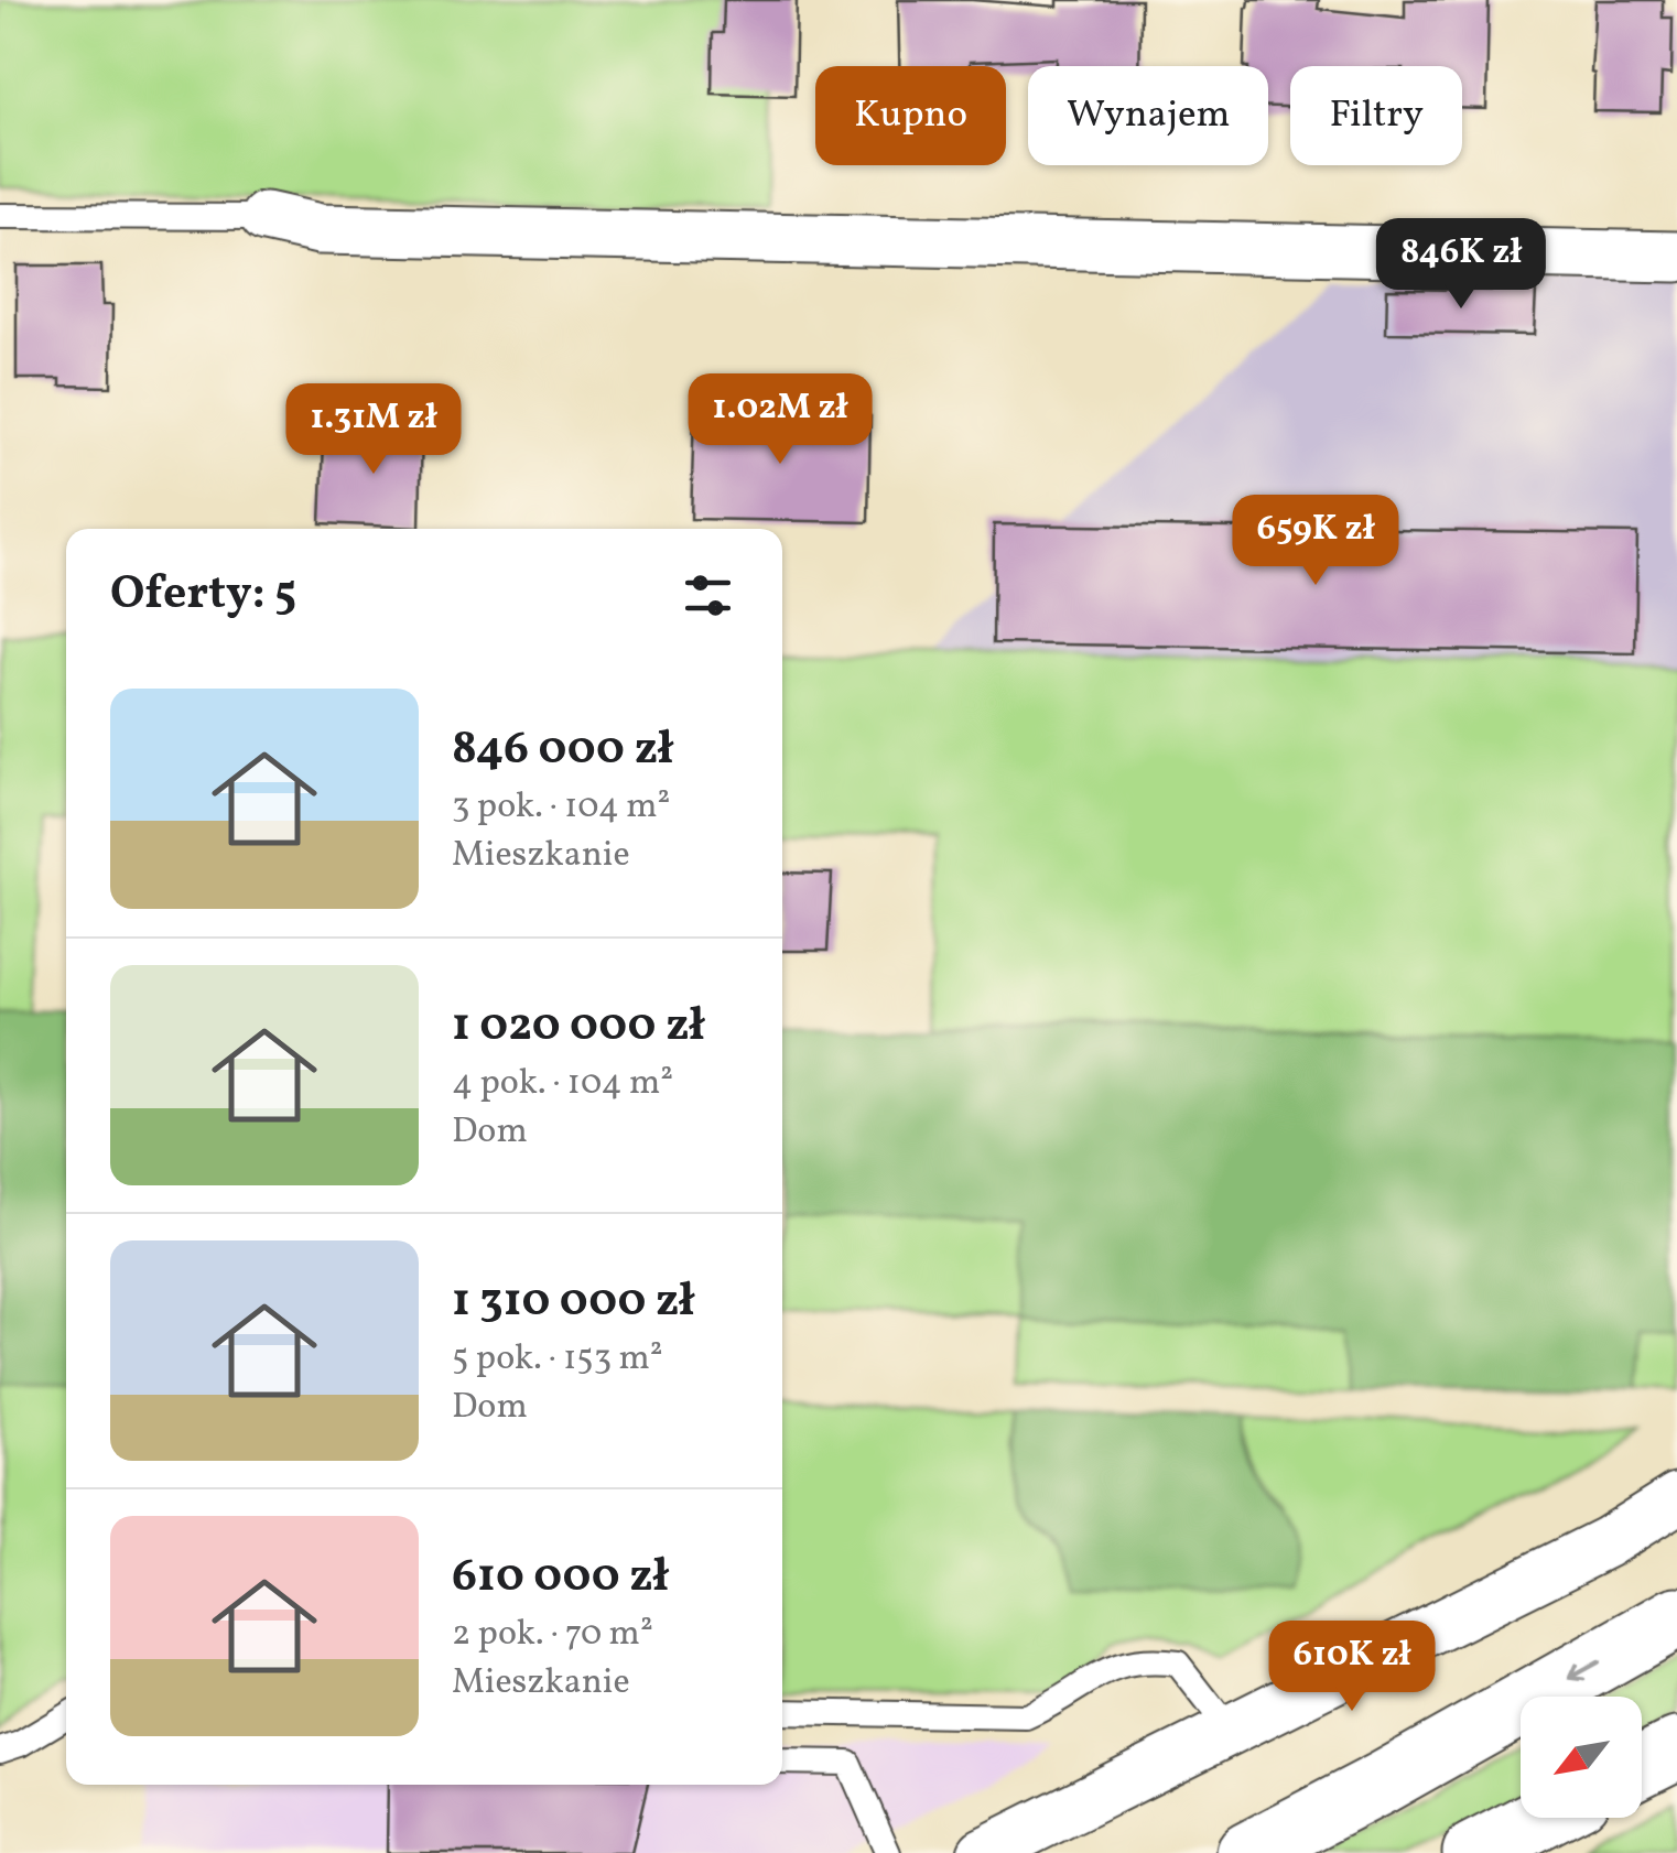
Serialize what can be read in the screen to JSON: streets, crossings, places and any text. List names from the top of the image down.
{
  "north": "bottom left",
  "page": {
    "chip": ["Kupno", "Wynajem", "Filtry"],
    "price": [
      "846K zł",
      "1.02M zł",
      "1.31M zł",
      "659K zł",
      "610K zł"
    ],
    "heading": "Oferty: 5",
    "list": [
      {
        "name": "846 000 zł",
        "note": "3 pok. · 104 m² · Mieszkanie"
      },
      {
        "name": "1 020 000 zł",
        "note": "4 pok. · 104 m² · Dom"
      },
      {
        "name": "1 310 000 zł",
        "note": "5 pok. · 153 m² · Dom"
      },
      {
        "name": "610 000 zł",
        "note": "2 pok. · 70 m² · Mieszkanie"
      }
    ]
  }
}
